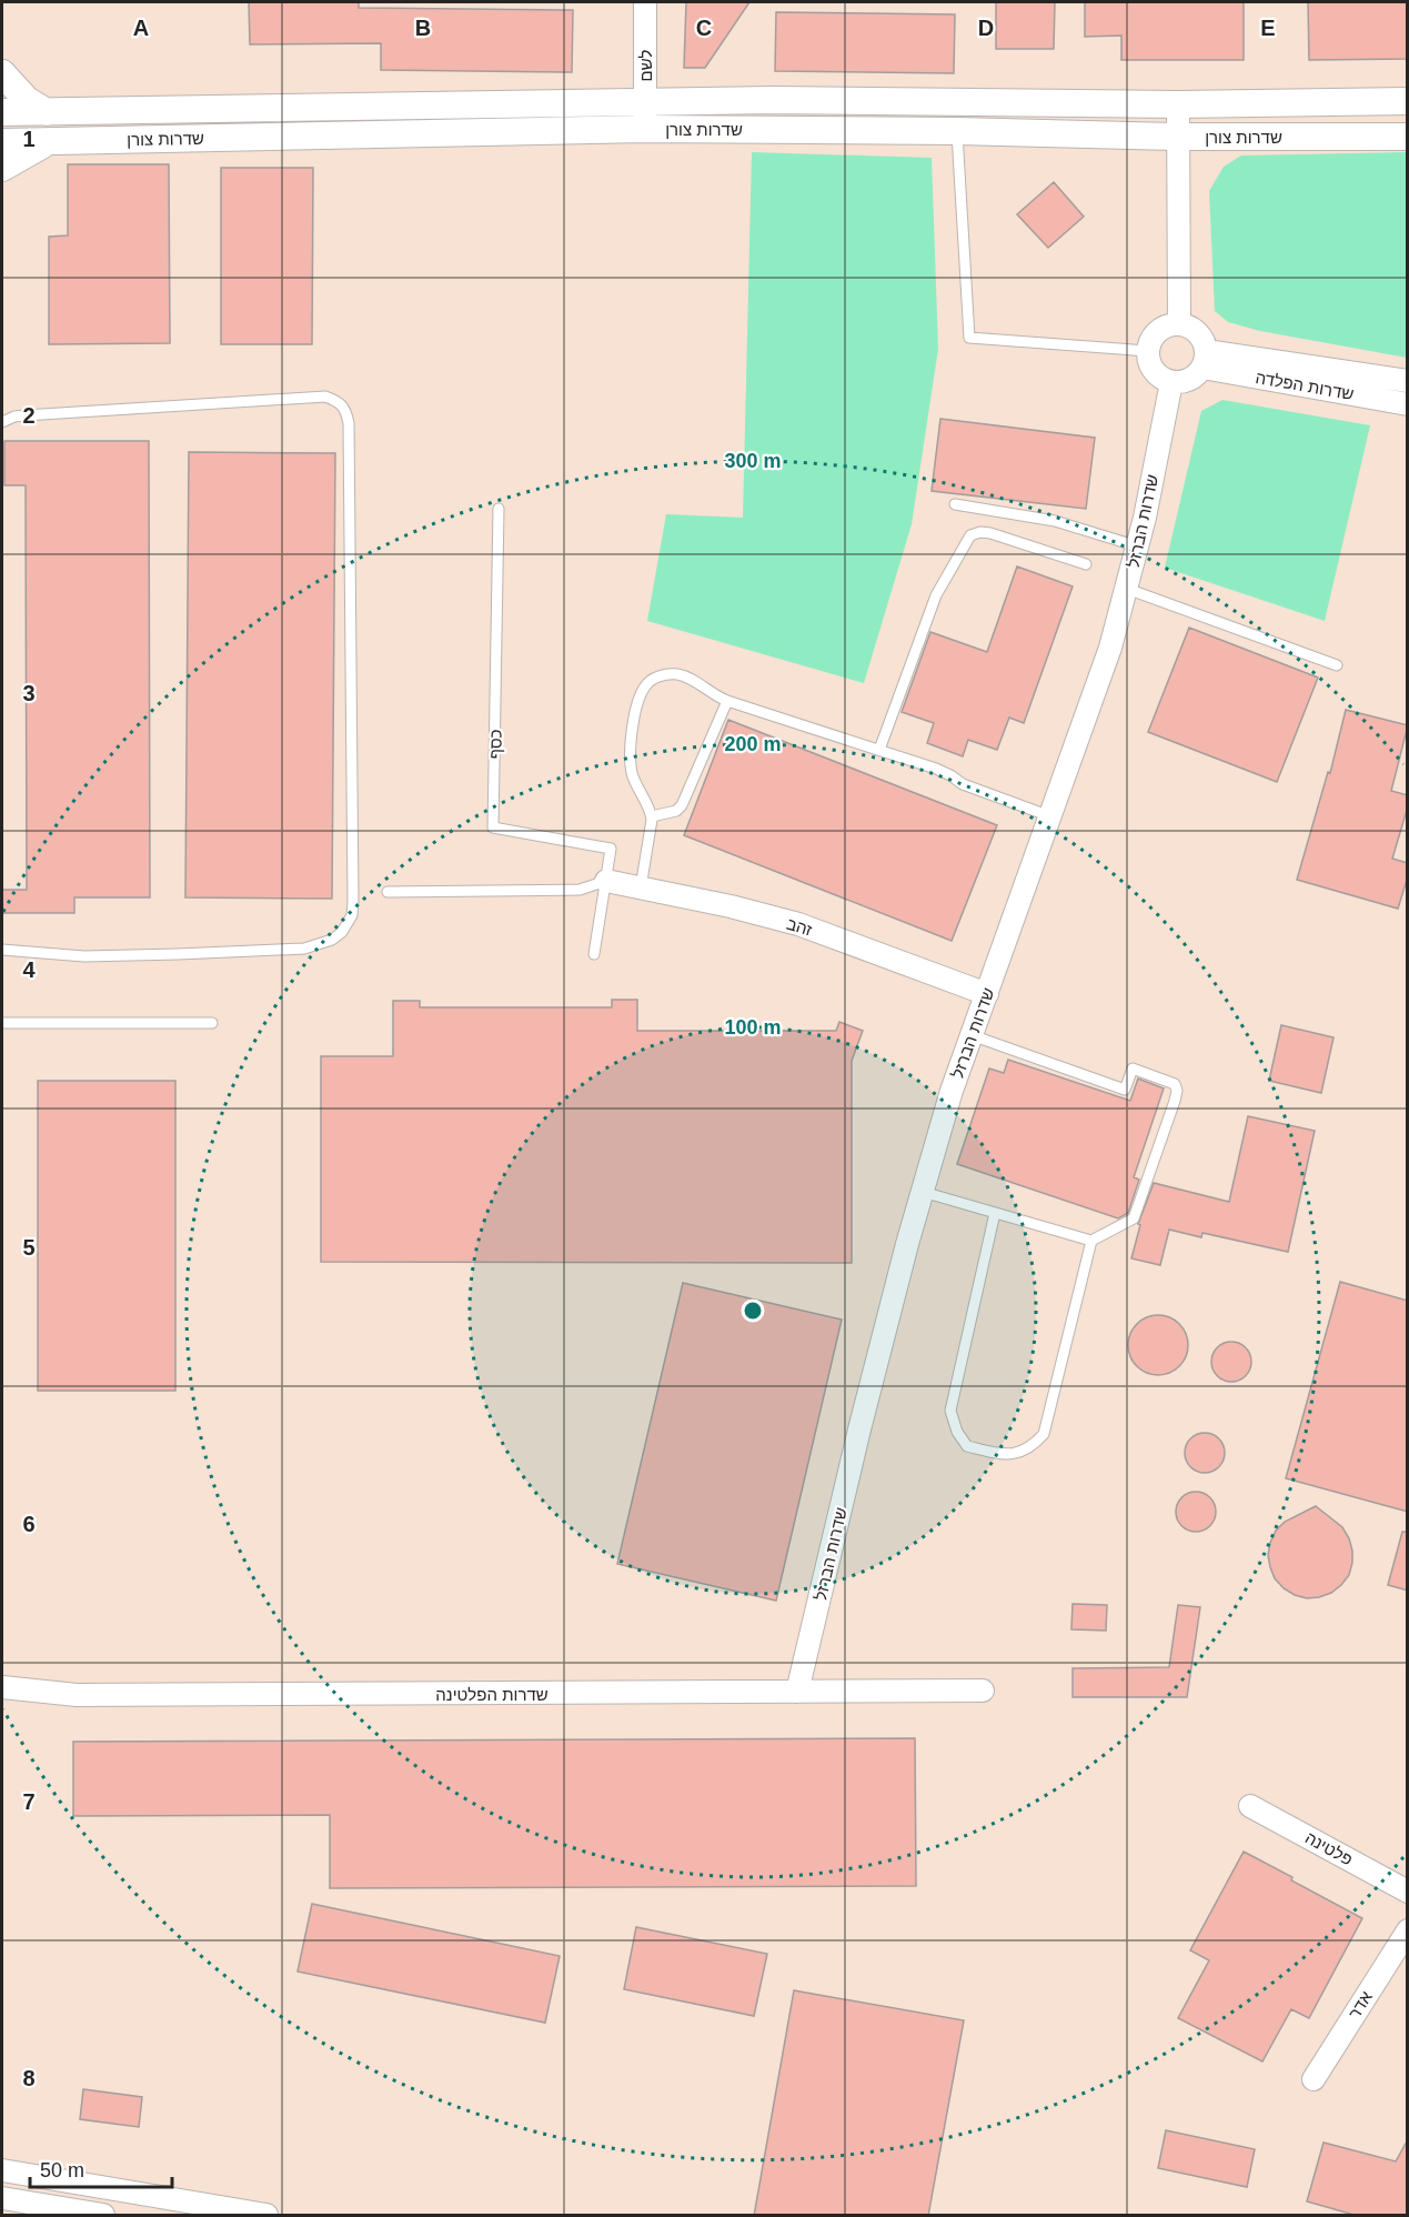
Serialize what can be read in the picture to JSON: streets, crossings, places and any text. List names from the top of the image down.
{
  "streets": {
    "street": [
      "לשם",
      "שדרות צורן",
      "שדרות הפלדה",
      "שדרות הברזל",
      "זהב",
      "שדרות הפלטינה",
      "פלטינה",
      "אדר"
    ],
    "lane": ["כסף"]
  },
  "crossings": [
    ["לשם", "שדרות צורן"],
    ["שדרות הפלדה", "שדרות הברזל"],
    ["שדרות הברזל", "זהב"],
    ["שדרות הברזל", "שדרות הפלטינה"],
    ["כסף", "זהב"]
  ],
  "scale_bar": "50 m",
  "grid": {
    "columns": [
      "A",
      "B",
      "C",
      "D",
      "E"
    ],
    "rows": [
      "1",
      "2",
      "3",
      "4",
      "5",
      "6",
      "7",
      "8"
    ]
  },
  "rings": ["300 m", "200 m", "100 m"]
}
